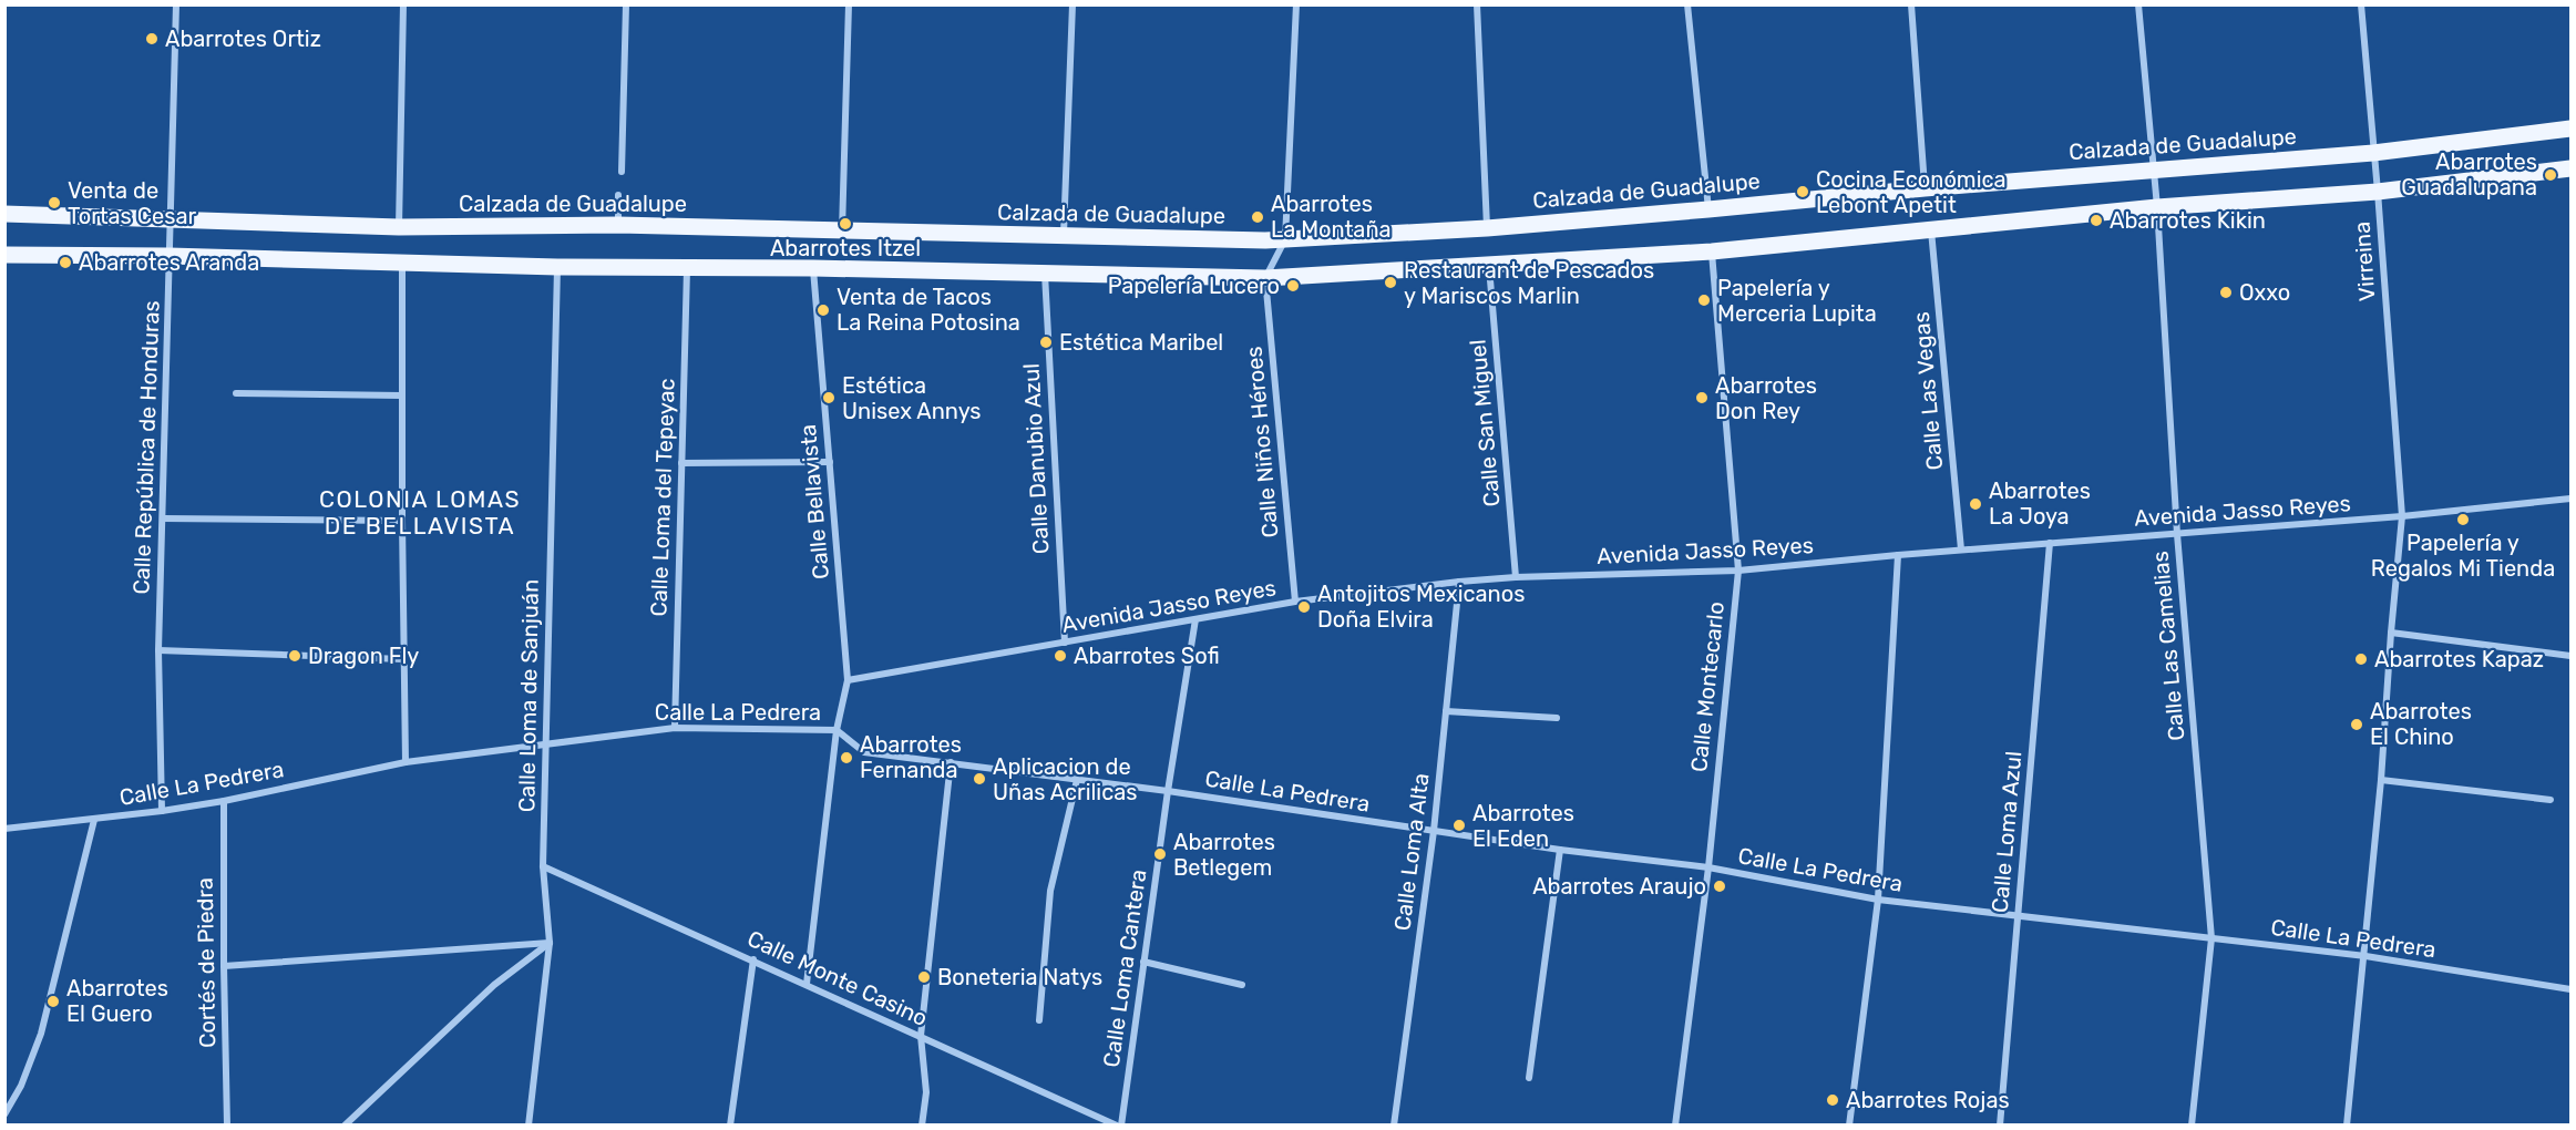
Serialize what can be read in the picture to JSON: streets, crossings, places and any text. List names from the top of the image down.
{
  "streets": {
    "main road": ["Calzada de Guadalupe"],
    "street": [
      "Virreina",
      "Calle Las Vegas",
      "Calle San Miguel",
      "Calle Niños Héroes",
      "Calle República de Honduras",
      "Calle Danubio Azul",
      "Calle Loma del Tepeyac",
      "Calle Bellavista",
      "Avenida Jasso Reyes",
      "Calle Las Camelias",
      "Calle Montecarlo",
      "Calle Loma de Sanjuán",
      "Calle La Pedrera",
      "Calle Loma Azul",
      "Calle Loma Alta",
      "Cortés de Piedra",
      "Calle Loma Cantera",
      "Calle Monte Casino"
    ]
  },
  "crossings": [
    ["Calzada de Guadalupe", "Virreina"],
    ["Calzada de Guadalupe", "Calle República de Honduras"],
    ["Calzada de Guadalupe", "Calle Las Camelias"],
    ["Virreina", "Avenida Jasso Reyes"],
    ["Virreina", "Calle La Pedrera"],
    ["Calle Las Vegas", "Avenida Jasso Reyes"],
    ["Calle San Miguel", "Avenida Jasso Reyes"],
    ["Calle Niños Héroes", "Avenida Jasso Reyes"],
    ["Calle República de Honduras", "Calle La Pedrera"],
    ["Calle Danubio Azul", "Avenida Jasso Reyes"],
    ["Calle Loma del Tepeyac", "Calle La Pedrera"],
    ["Calle Bellavista", "Avenida Jasso Reyes"],
    ["Calle Bellavista", "Calle La Pedrera"],
    ["Avenida Jasso Reyes", "Calle Las Camelias"],
    ["Avenida Jasso Reyes", "Calle Montecarlo"],
    ["Avenida Jasso Reyes", "Calle Loma Azul"],
    ["Avenida Jasso Reyes", "Calle Loma Alta"],
    ["Avenida Jasso Reyes", "Calle Loma Cantera"],
    ["Calle Las Camelias", "Calle La Pedrera"],
    ["Calle Montecarlo", "Calle La Pedrera"],
    ["Calle Loma de Sanjuán", "Calle La Pedrera"],
    ["Calle Loma de Sanjuán", "Calle Monte Casino"],
    ["Calle La Pedrera", "Calle Loma Azul"],
    ["Calle La Pedrera", "Calle Loma Alta"],
    ["Calle La Pedrera", "Cortés de Piedra"],
    ["Calle La Pedrera", "Calle Loma Cantera"],
    ["Calle Loma Cantera", "Calle Monte Casino"]
  ],
  "districts": ["COLONIA LOMAS DE BELLAVISTA"],
  "places": [
    "Abarrotes Ortiz",
    "Abarrotes Guadalupana",
    "Cocina Económica Lebont Apetit",
    "Venta de Tortas Cesar",
    "Abarrotes La Montaña",
    "Abarrotes Kikin",
    "Abarrotes Itzel",
    "Abarrotes Aranda",
    "Restaurant de Pescados y Mariscos Marlin",
    "Papelería Lucero",
    "Oxxo",
    "Papelería y Merceria Lupita",
    "Venta de Tacos La Reina Potosina",
    "Estética Maribel",
    "Estética Unisex Annys",
    "Abarrotes Don Rey",
    "Abarrotes La Joya",
    "Papelería y Regalos Mi Tienda",
    "Antojitos Mexicanos Doña Elvira",
    "Dragon Fly",
    "Abarrotes Sofi",
    "Abarrotes Kapaz",
    "Abarrotes El Chino",
    "Abarrotes Fernanda",
    "Aplicacion de Uñas Acrilicas",
    "Abarrotes El Eden",
    "Abarrotes Betlegem",
    "Abarrotes Araujo",
    "Boneteria Natys",
    "Abarrotes El Guero",
    "Abarrotes Rojas"
  ]
}
